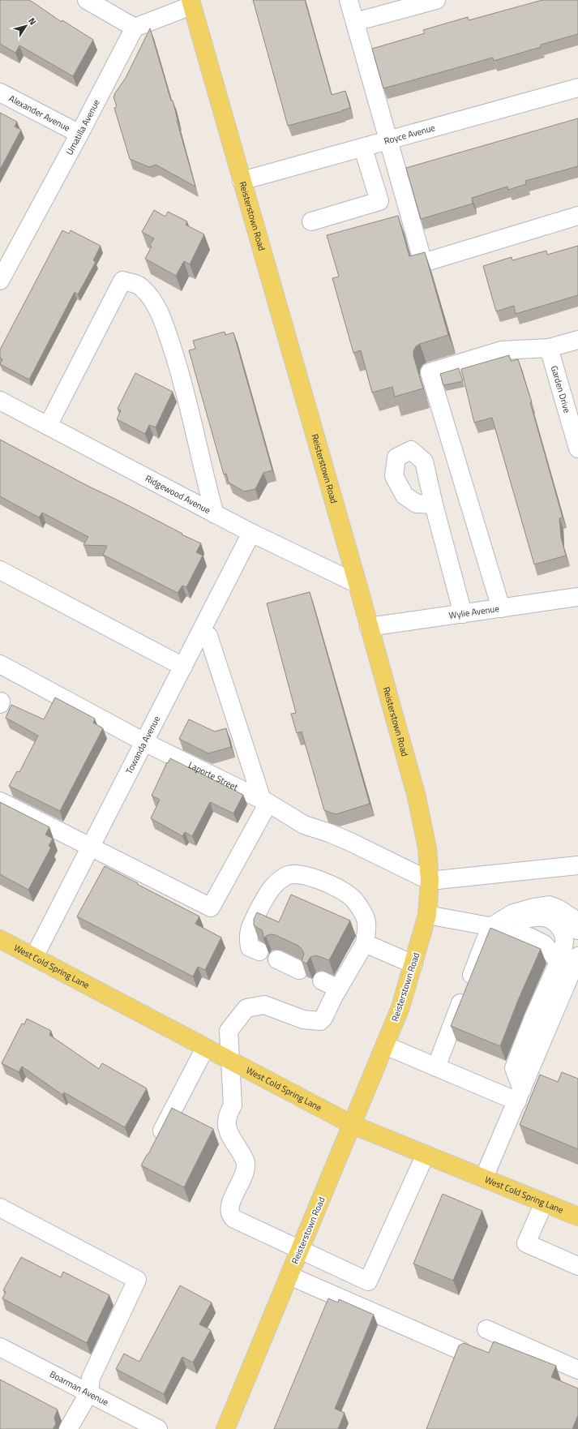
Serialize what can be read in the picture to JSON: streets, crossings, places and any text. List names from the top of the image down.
{
  "streets": {
    "main road": ["Reisterstown Road", "West Cold Spring Lane"],
    "street": [
      "Alexander Avenue",
      "Umatilla Avenue",
      "Royce Avenue",
      "Garden Drive",
      "Ridgewood Avenue",
      "Wylie Avenue",
      "Towanda Avenue",
      "Laporte Street",
      "Boarman Avenue"
    ]
  },
  "crossings": [
    ["Alexander Avenue", "Umatilla Avenue"],
    ["Royce Avenue", "Reisterstown Road"],
    ["Reisterstown Road", "Ridgewood Avenue"],
    ["Reisterstown Road", "Wylie Avenue"],
    ["Reisterstown Road", "Laporte Street"],
    ["Reisterstown Road", "West Cold Spring Lane"],
    ["Ridgewood Avenue", "Towanda Avenue"],
    ["Towanda Avenue", "Laporte Street"],
    ["Towanda Avenue", "West Cold Spring Lane"]
  ],
  "north": "top right"
}
